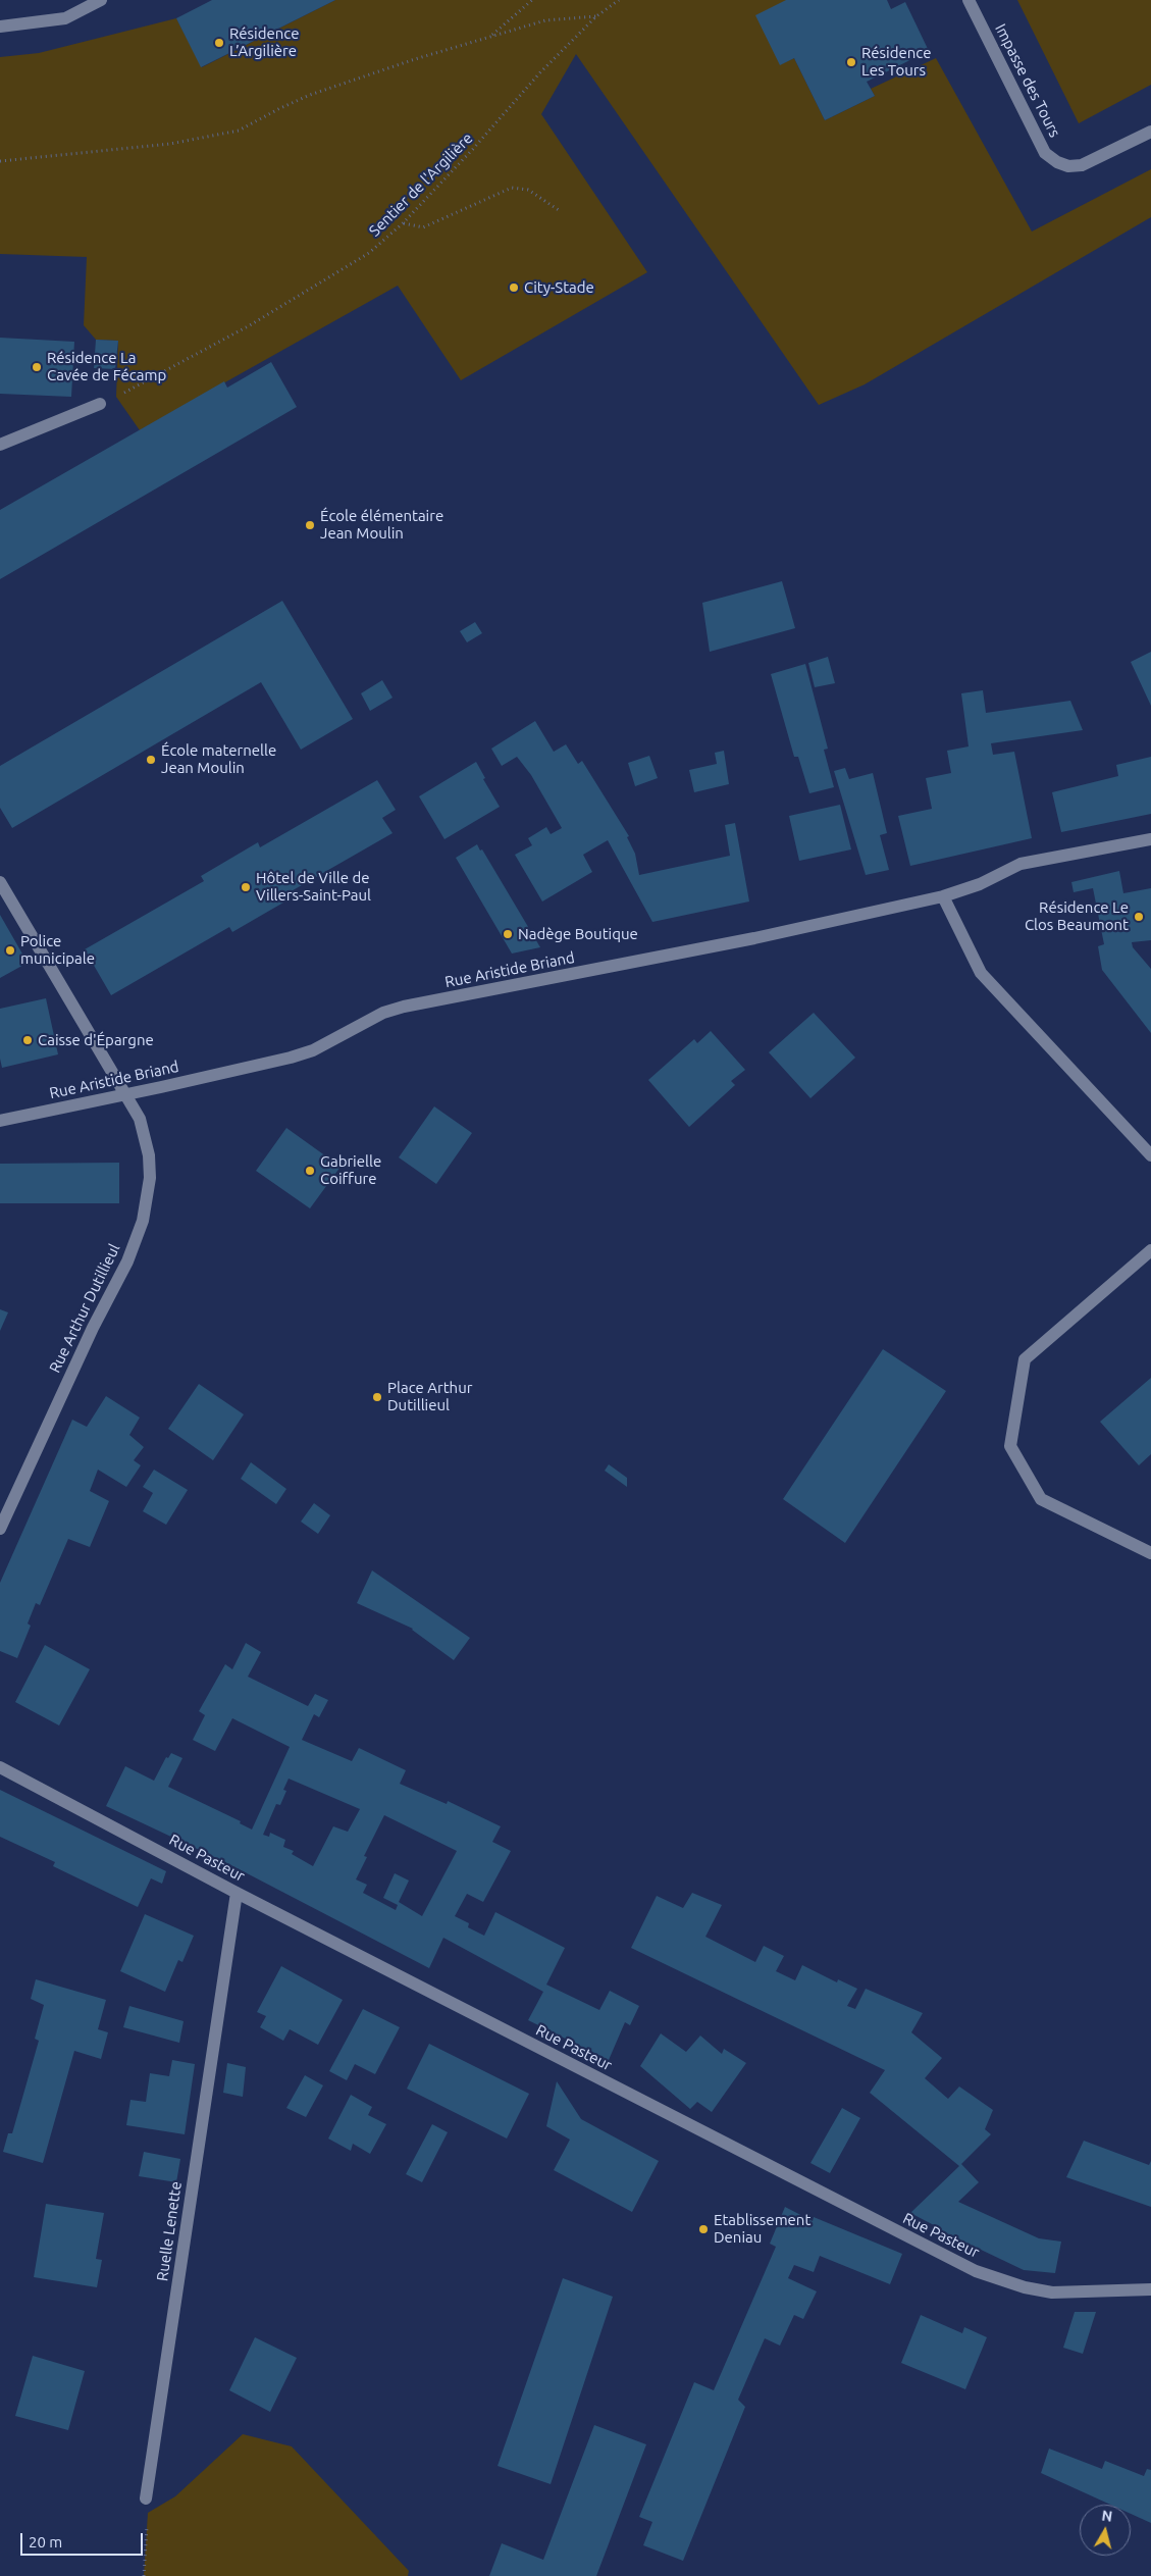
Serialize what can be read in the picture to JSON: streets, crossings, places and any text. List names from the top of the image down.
{
  "streets": {
    "street": [
      "Impasse des Tours",
      "Rue Aristide Briand",
      "Rue Arthur Dutillieul",
      "Rue Pasteur",
      "Ruelle Lenette"
    ],
    "path": ["Sentier de l'Argilière"]
  },
  "crossings": [
    ["Rue Aristide Briand", "Rue Arthur Dutillieul"],
    ["Rue Pasteur", "Ruelle Lenette"]
  ],
  "places": [
    "Résidence L’Argilière",
    "Résidence Les Tours",
    "City-Stade",
    "Résidence La Cavée de Fécamp",
    "École élémentaire Jean Moulin",
    "École maternelle Jean Moulin",
    "Hôtel de Ville de Villers-Saint-Paul",
    "Résidence Le Clos Beaumont",
    "Nadège Boutique",
    "Police municipale",
    "Caisse d'Épargne",
    "Gabrielle Coiffure",
    "Place Arthur Dutillieul",
    "Etablissement Deniau"
  ],
  "scale_bar": "20 m",
  "north": "top"
}
